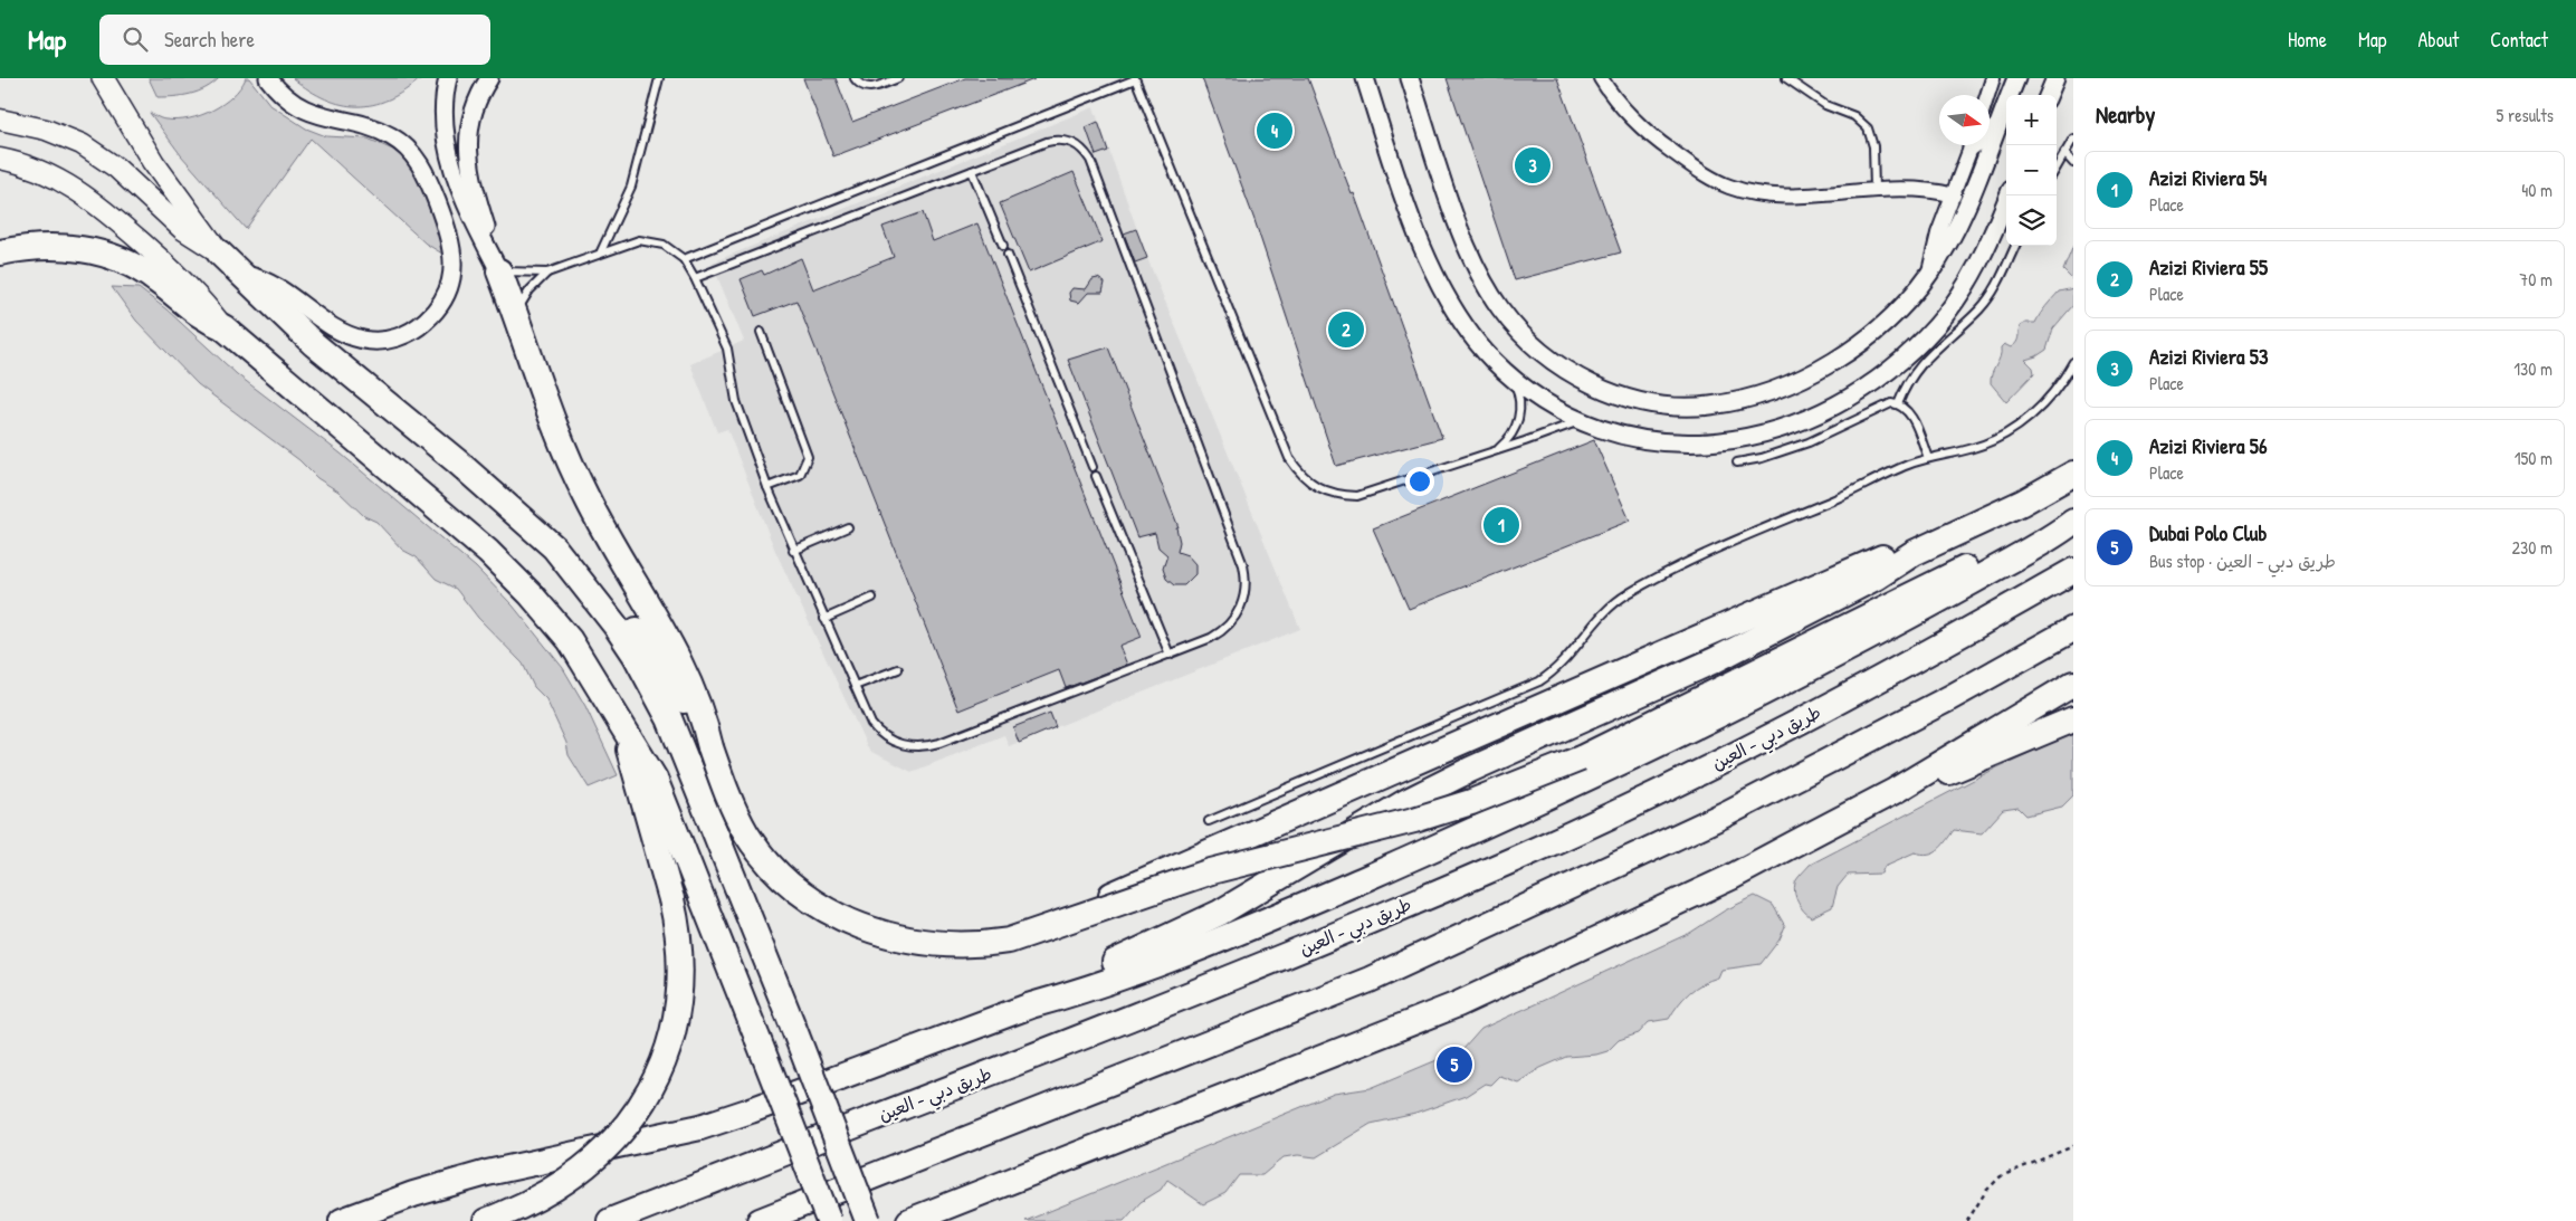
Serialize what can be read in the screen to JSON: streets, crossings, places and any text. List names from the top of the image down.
{
  "streets": {
    "highway": ["طريق دبي - العين"]
  },
  "north": "right",
  "page": {
    "header": "Map",
    "search": "Search here",
    "nav": [
      "Home",
      "Map",
      "About",
      "Contact"
    ],
    "heading": ["Nearby", "5 results"],
    "map_buttons": ["+", "−"],
    "pins": [
      "4",
      "3",
      "2",
      "1",
      "5"
    ],
    "list": [
      {
        "mark": "1",
        "name": "Azizi Riviera 54",
        "note": "Place",
        "value": "40 m"
      },
      {
        "mark": "2",
        "name": "Azizi Riviera 55",
        "note": "Place",
        "value": "70 m"
      },
      {
        "mark": "3",
        "name": "Azizi Riviera 53",
        "note": "Place",
        "value": "130 m"
      },
      {
        "mark": "4",
        "name": "Azizi Riviera 56",
        "note": "Place",
        "value": "150 m"
      },
      {
        "mark": "5",
        "name": "Dubai Polo Club",
        "note": "Bus stop · طريق دبي - العين",
        "value": "230 m"
      }
    ]
  }
}
